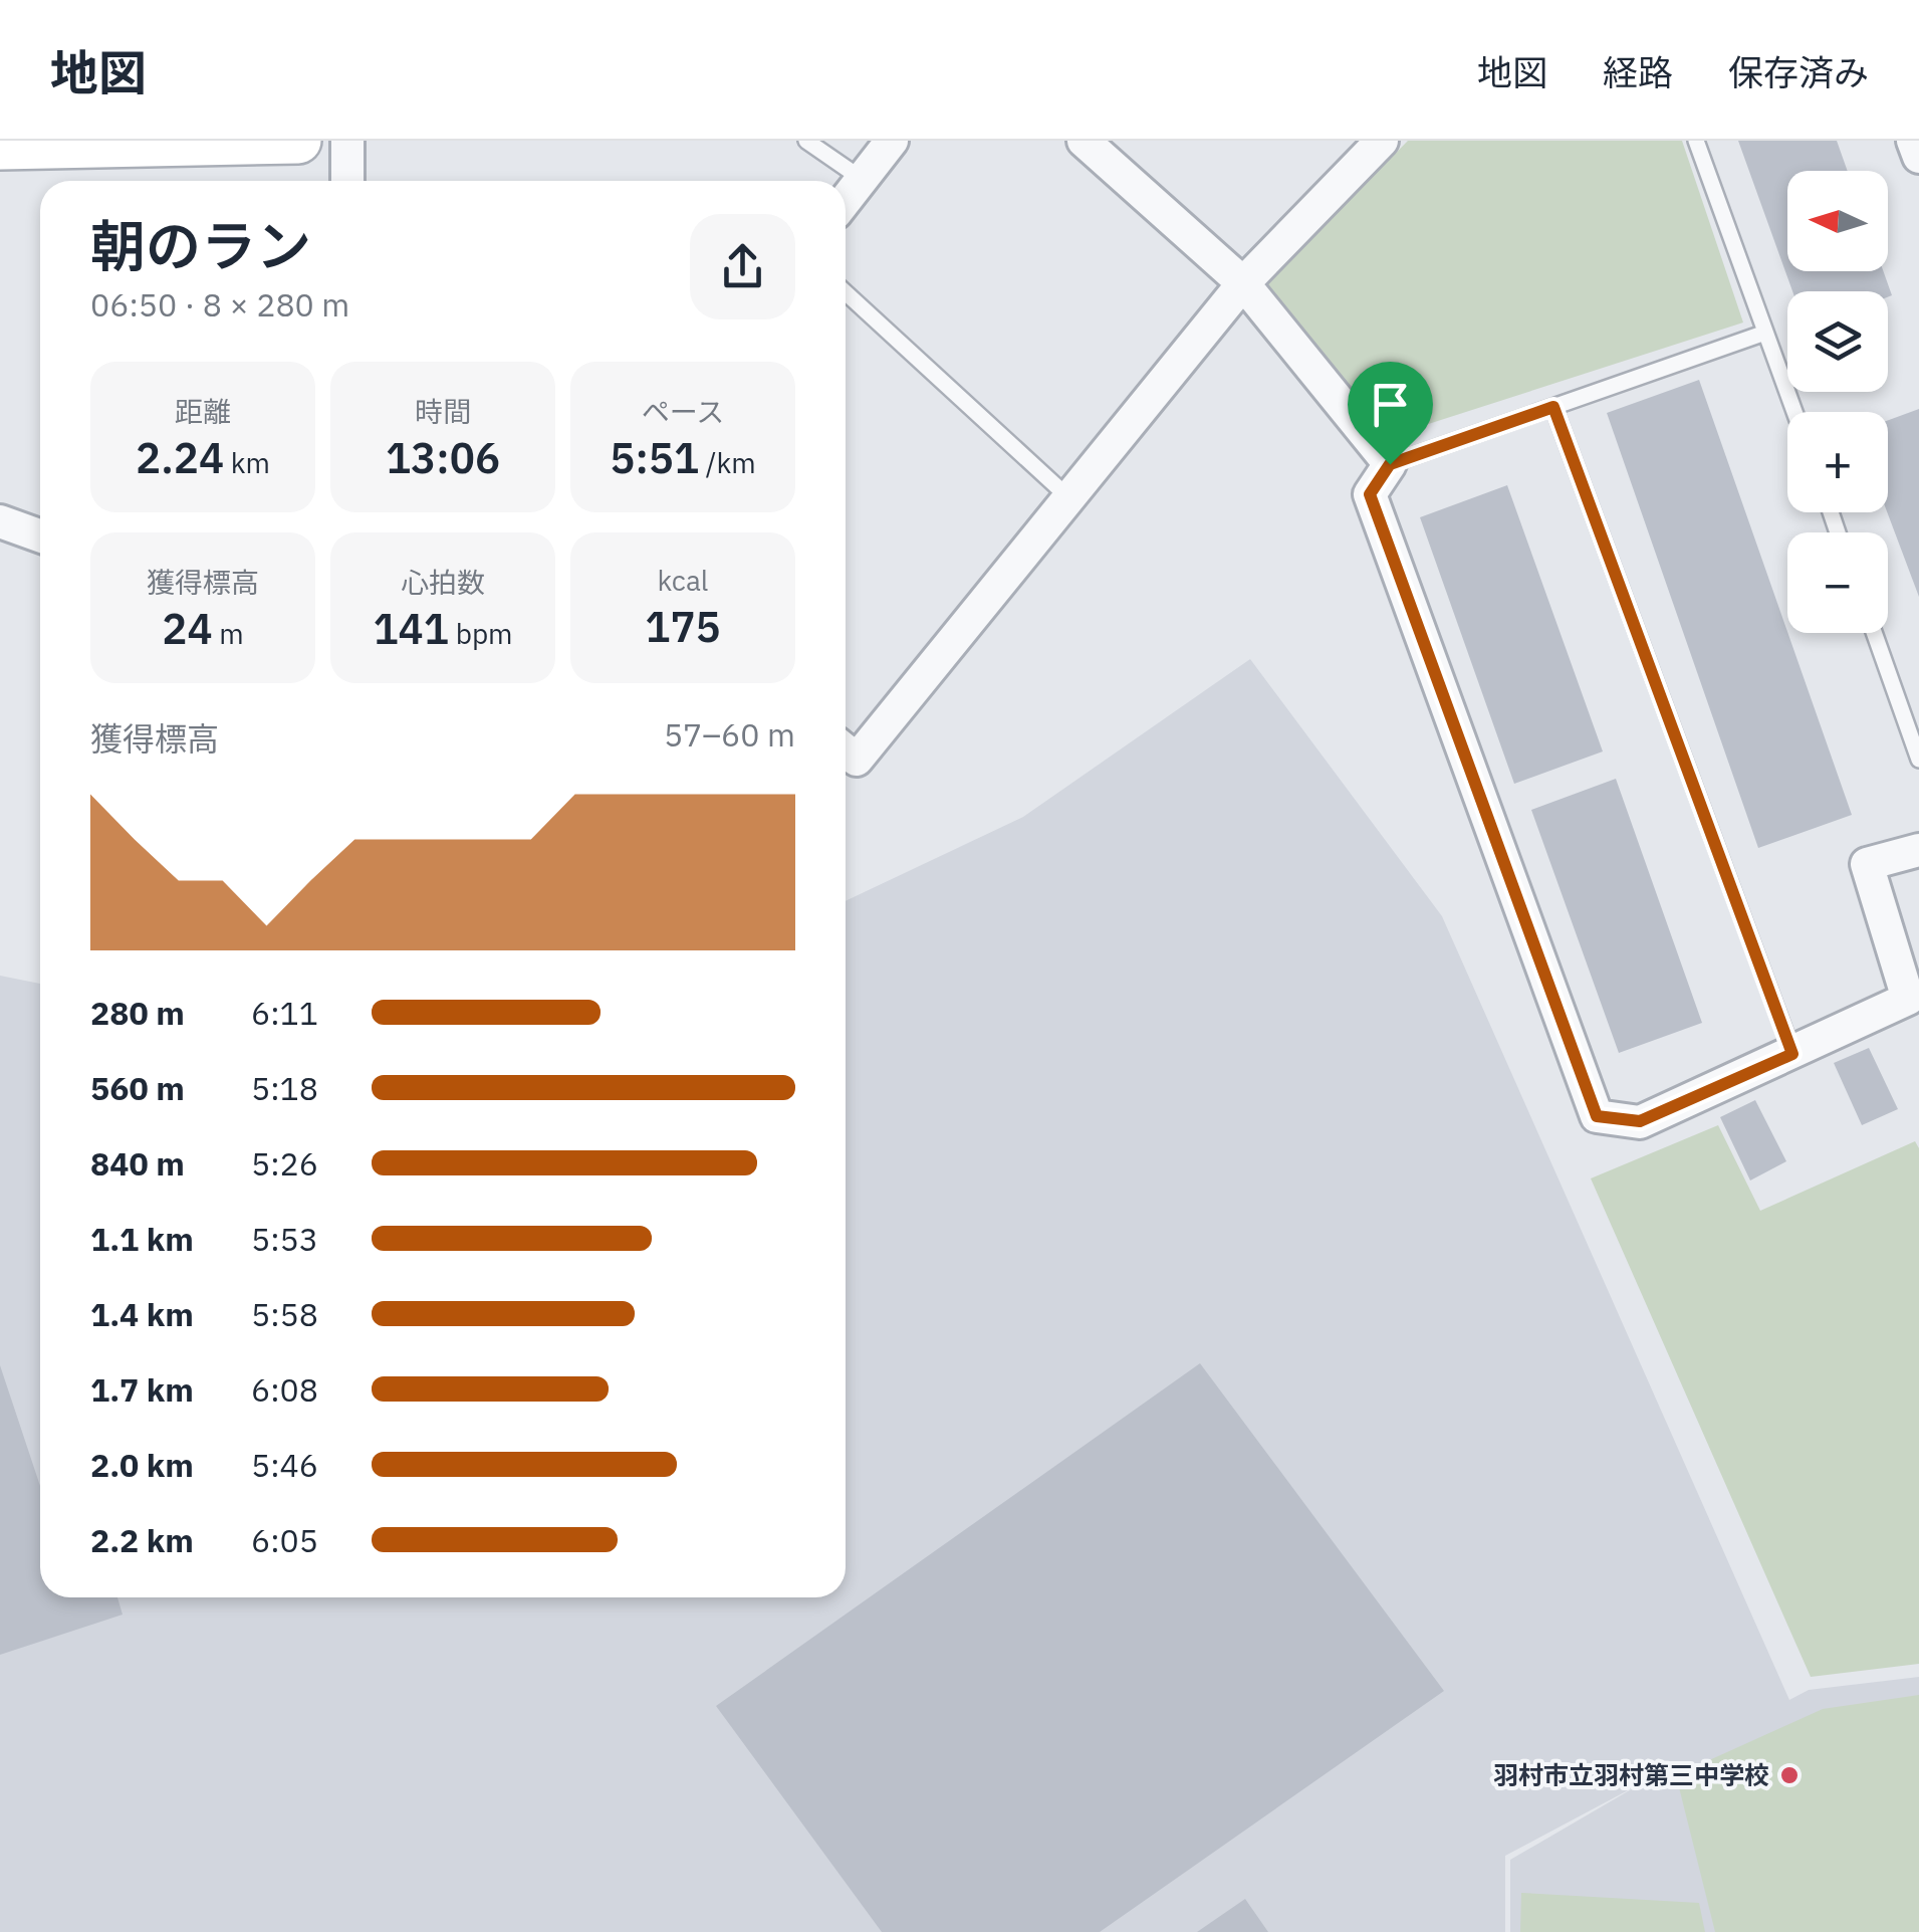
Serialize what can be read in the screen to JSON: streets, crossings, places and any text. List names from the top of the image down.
{
  "places": ["羽村市立羽村第三中学校"],
  "north": "left",
  "page": {
    "header": "地図",
    "nav": ["地図", "経路", "保存済み"],
    "map_buttons": ["+", "−"],
    "heading": ["朝のラン", "06:50 · 8 × 280 m"],
    "stats": [
      ["距離", "2.24 km"],
      ["時間", "13:06"],
      ["ペース", "5:51 /km"],
      ["獲得標高", "24 m"],
      ["心拍数", "141 bpm"],
      ["kcal", "175"]
    ],
    "chart": ["獲得標高", "57–60 m"],
    "list": [
      {
        "name": "280 m",
        "note": "6:11"
      },
      {
        "name": "560 m",
        "note": "5:18"
      },
      {
        "name": "840 m",
        "note": "5:26"
      },
      {
        "name": "1.1 km",
        "note": "5:53"
      },
      {
        "name": "1.4 km",
        "note": "5:58"
      },
      {
        "name": "1.7 km",
        "note": "6:08"
      },
      {
        "name": "2.0 km",
        "note": "5:46"
      },
      {
        "name": "2.2 km",
        "note": "6:05"
      }
    ]
  }
}
